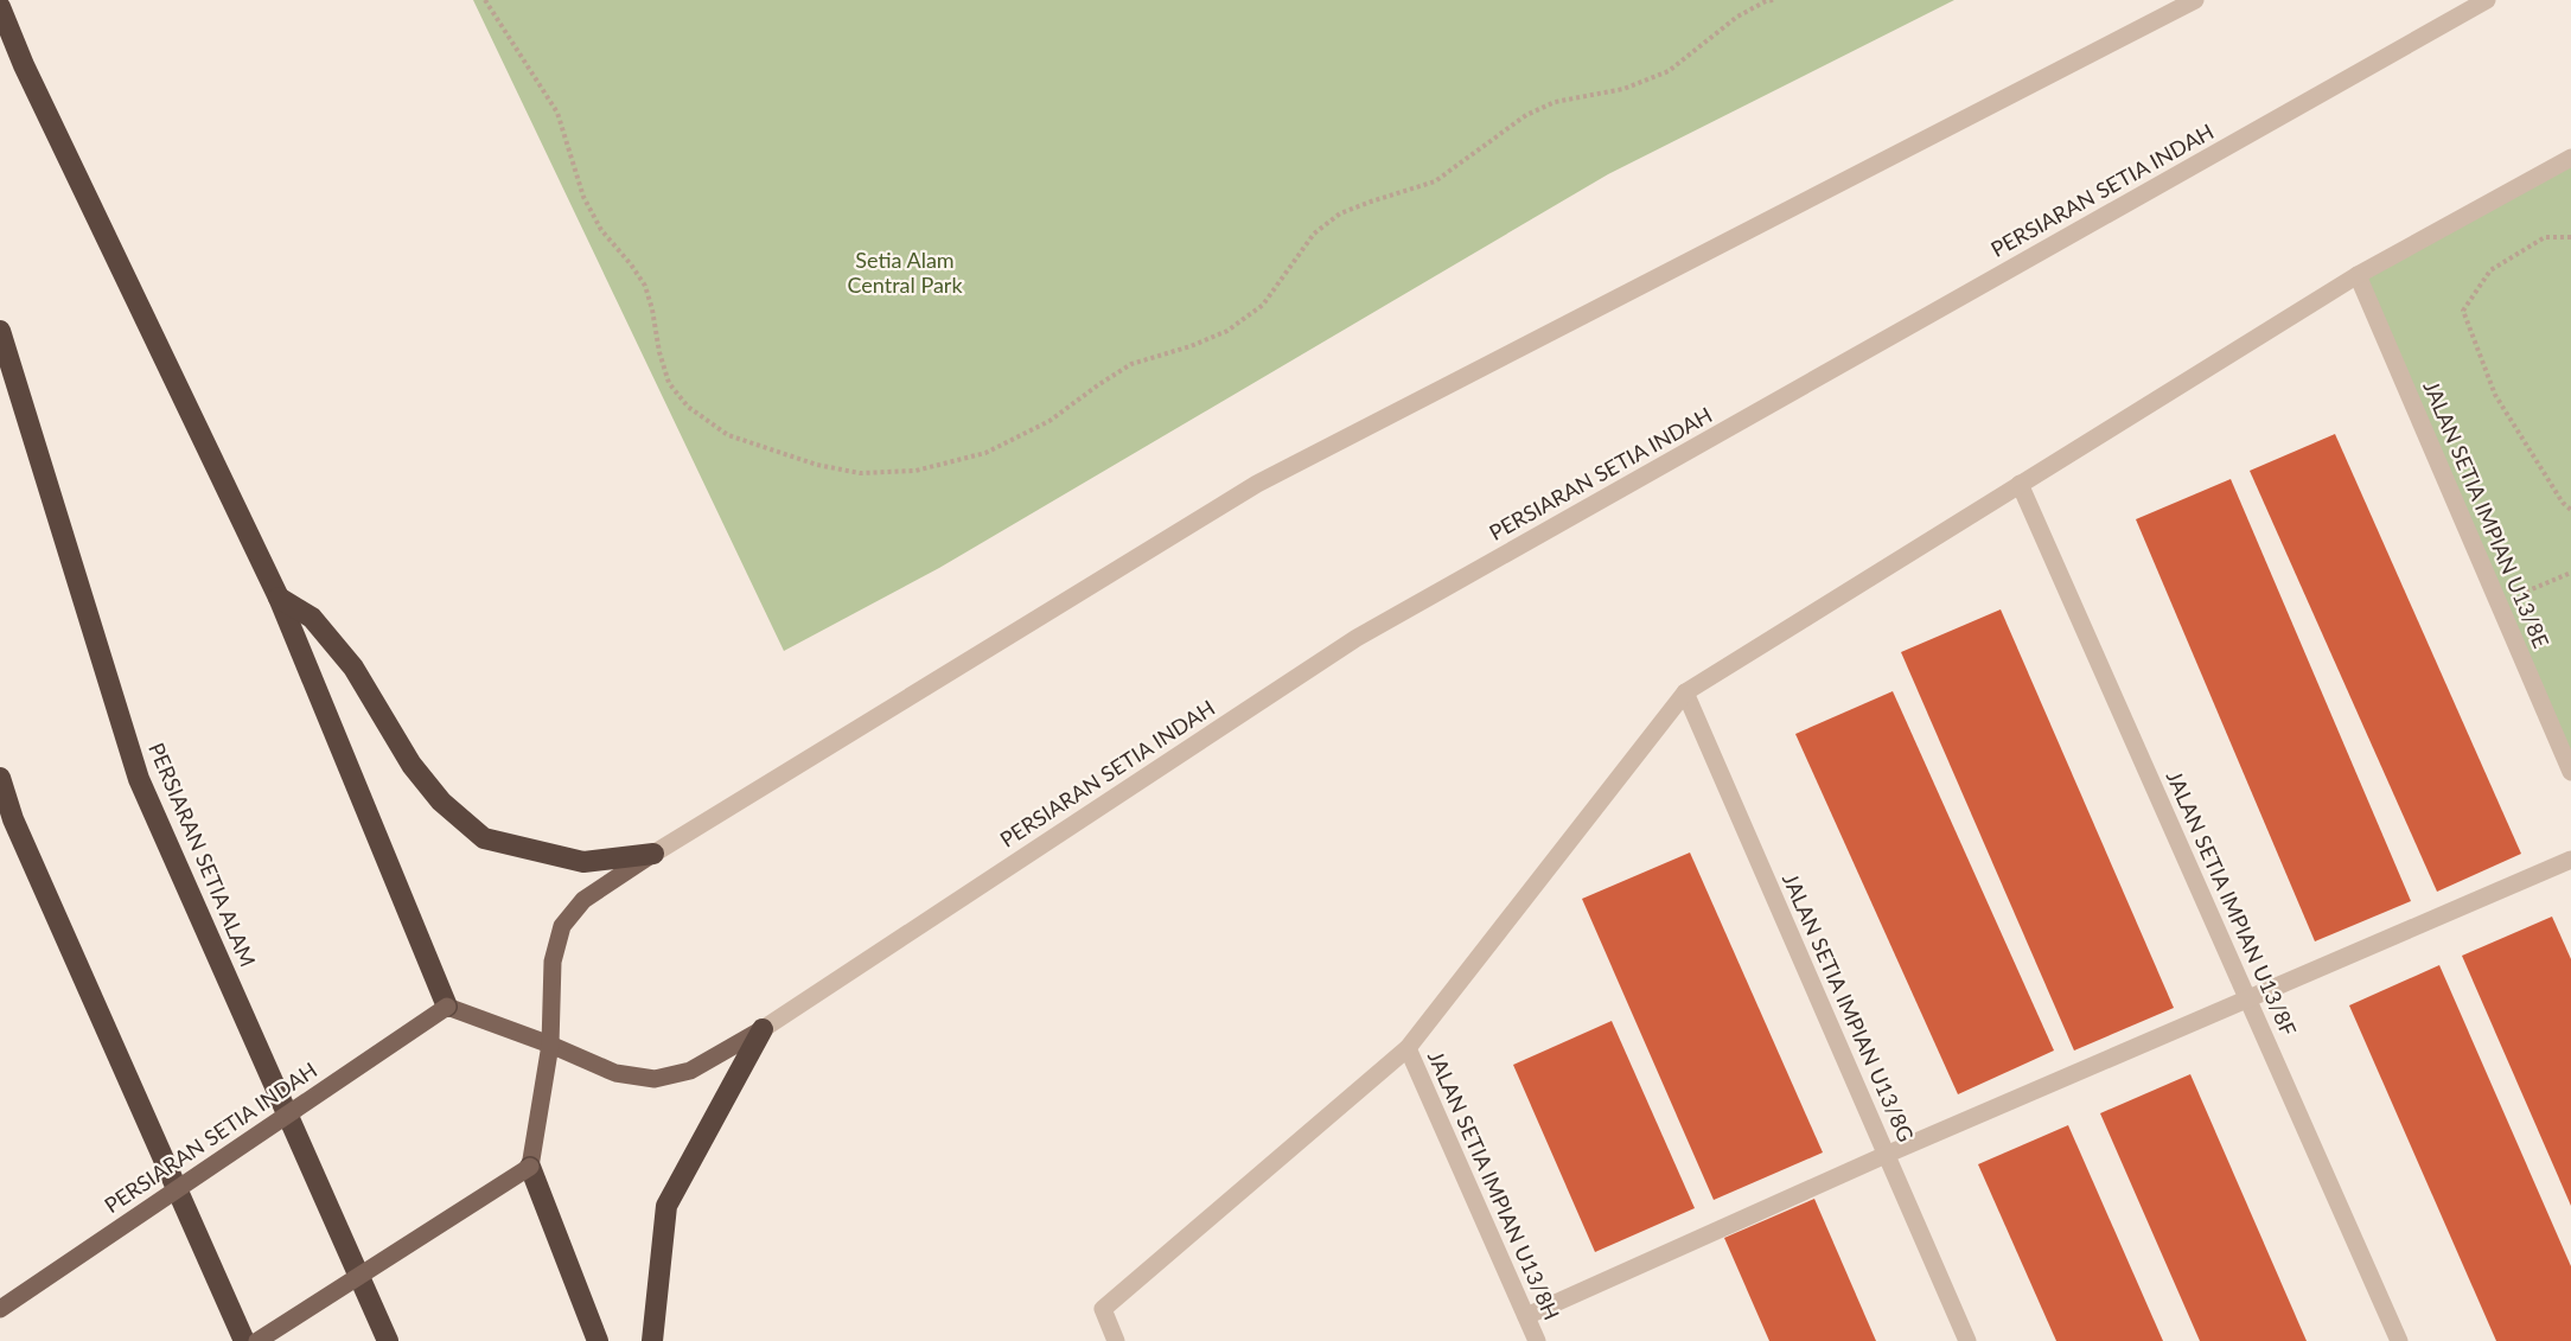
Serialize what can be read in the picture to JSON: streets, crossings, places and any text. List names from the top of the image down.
{
  "streets": {
    "highway": ["PERSIARAN SETIA ALAM"],
    "main road": ["PERSIARAN SETIA INDAH"],
    "street": [
      "JALAN SETIA IMPIAN U13/8E",
      "JALAN SETIA IMPIAN U13/8F",
      "JALAN SETIA IMPIAN U13/8G",
      "JALAN SETIA IMPIAN U13/8H"
    ]
  },
  "parks": ["Setia Alam Central Park"]
}
